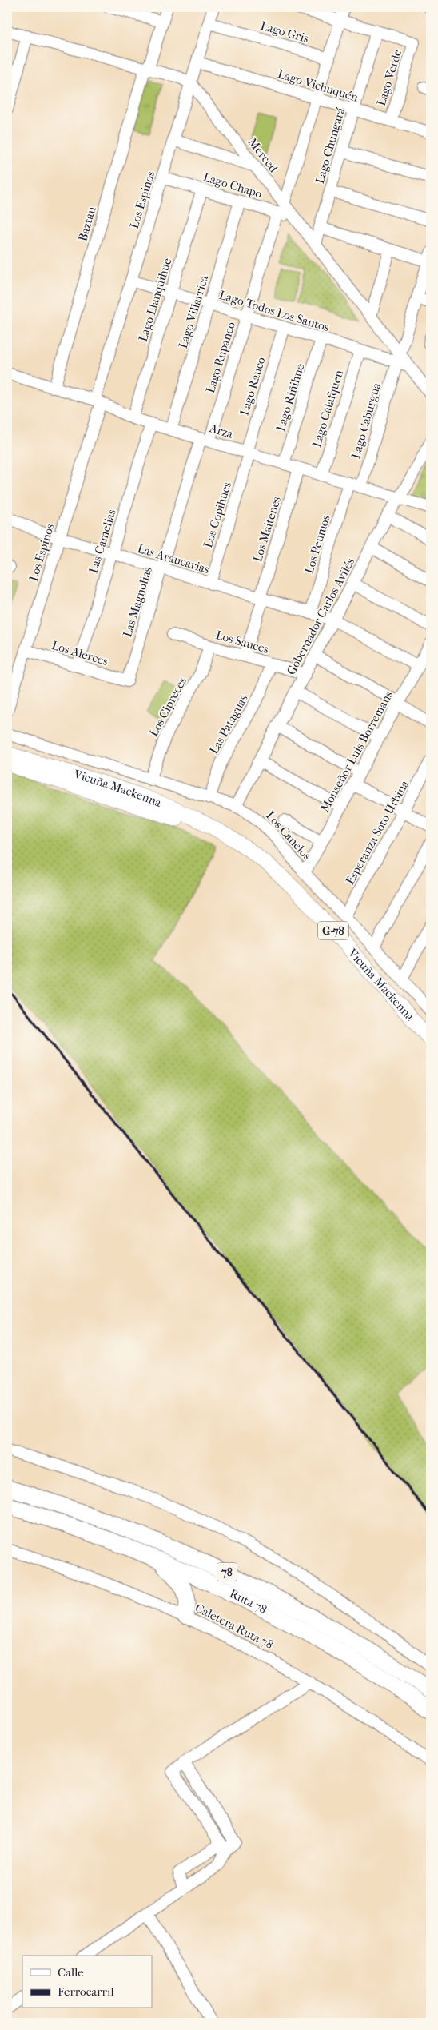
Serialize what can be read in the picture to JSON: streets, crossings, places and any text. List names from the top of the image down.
{
  "streets": {
    "highway": ["78", "Ruta 78"],
    "main road": ["Vicuña Mackenna", "G-78"],
    "street": [
      "Lago Gris",
      "Lago Verde",
      "Lago Vichuquén",
      "Lago Chungará",
      "Merced",
      "Lago Chapo",
      "Los Espinos",
      "Baztan",
      "Lago Llanquihue",
      "Lago Todos Los Santos",
      "Lago Villarrica",
      "Lago Rupanco",
      "Lago Rauco",
      "Lago Riñihue",
      "Lago Calafquen",
      "Lago Caburgua",
      "Arza",
      "Los Copihues",
      "Los Maitenes",
      "Las Camelias",
      "Los Peumos",
      "Las Araucarias",
      "Las Magnolias",
      "Gobernador Carlos Avilés",
      "Los Sauces",
      "Los Alerces",
      "Los Cipreces",
      "Las Pataguas",
      "Monseñor Luis Borremans",
      "Esperanza Soto Urbina",
      "Los Canelos",
      "Caletera Ruta 78"
    ]
  },
  "crossings": [
    ["Lago Gris", "Los Espinos"],
    ["Lago Gris", "Lago Rupanco"],
    ["Lago Verde", "Lago Vichuquén"],
    ["Lago Verde", "Lago Chungará"],
    ["Lago Vichuquén", "Lago Chungará"],
    ["Lago Vichuquén", "Los Espinos"],
    ["Lago Vichuquén", "Lago Rupanco"],
    ["Lago Chungará", "Merced"],
    ["Merced", "Lago Chapo"],
    ["Merced", "Los Espinos"],
    ["Merced", "Lago Todos Los Santos"],
    ["Merced", "Lago Rupanco"],
    ["Merced", "Lago Caburgua"],
    ["Lago Chapo", "Los Espinos"],
    ["Lago Chapo", "Lago Llanquihue"],
    ["Lago Chapo", "Lago Villarrica"],
    ["Lago Chapo", "Lago Rupanco"],
    ["Los Espinos", "Lago Todos Los Santos"],
    ["Los Espinos", "Arza"],
    ["Los Espinos", "Las Araucarias"],
    ["Los Espinos", "Los Alerces"],
    ["Baztan", "Arza"],
    ["Lago Llanquihue", "Lago Todos Los Santos"],
    ["Lago Llanquihue", "Arza"],
    ["Lago Todos Los Santos", "Lago Villarrica"],
    ["Lago Todos Los Santos", "Lago Rupanco"],
    ["Lago Todos Los Santos", "Lago Rauco"],
    ["Lago Todos Los Santos", "Lago Riñihue"],
    ["Lago Todos Los Santos", "Lago Calafquen"],
    ["Lago Todos Los Santos", "Lago Caburgua"],
    ["Lago Villarrica", "Arza"],
    ["Lago Rupanco", "Arza"],
    ["Lago Rupanco", "Las Magnolias"],
    ["Lago Rauco", "Arza"],
    ["Lago Rauco", "Los Copihues"],
    ["Lago Riñihue", "Arza"],
    ["Lago Calafquen", "Arza"],
    ["Lago Caburgua", "Arza"],
    ["Arza", "Los Copihues"],
    ["Arza", "Los Maitenes"],
    ["Arza", "Las Camelias"],
    ["Arza", "Los Peumos"],
    ["Arza", "Las Magnolias"],
    ["Arza", "Gobernador Carlos Avilés"],
    ["Los Copihues", "Las Araucarias"],
    ["Los Maitenes", "Las Araucarias"],
    ["Las Camelias", "Las Araucarias"],
    ["Las Camelias", "Los Alerces"],
    ["Los Peumos", "Las Araucarias"],
    ["Las Araucarias", "Las Magnolias"],
    ["Las Araucarias", "Gobernador Carlos Avilés"],
    ["Las Araucarias", "Monseñor Luis Borremans"],
    ["Las Magnolias", "Los Alerces"],
    ["Gobernador Carlos Avilés", "Los Sauces"],
    ["Gobernador Carlos Avilés", "Los Canelos"],
    ["Los Sauces", "Los Cipreces"],
    ["Los Sauces", "Las Pataguas"],
    ["Los Cipreces", "Los Canelos"],
    ["Las Pataguas", "Los Canelos"],
    ["Monseñor Luis Borremans", "Los Canelos"],
    ["Esperanza Soto Urbina", "Los Canelos"]
  ],
  "legend": ["Calle", "Ferrocarril"]
}
